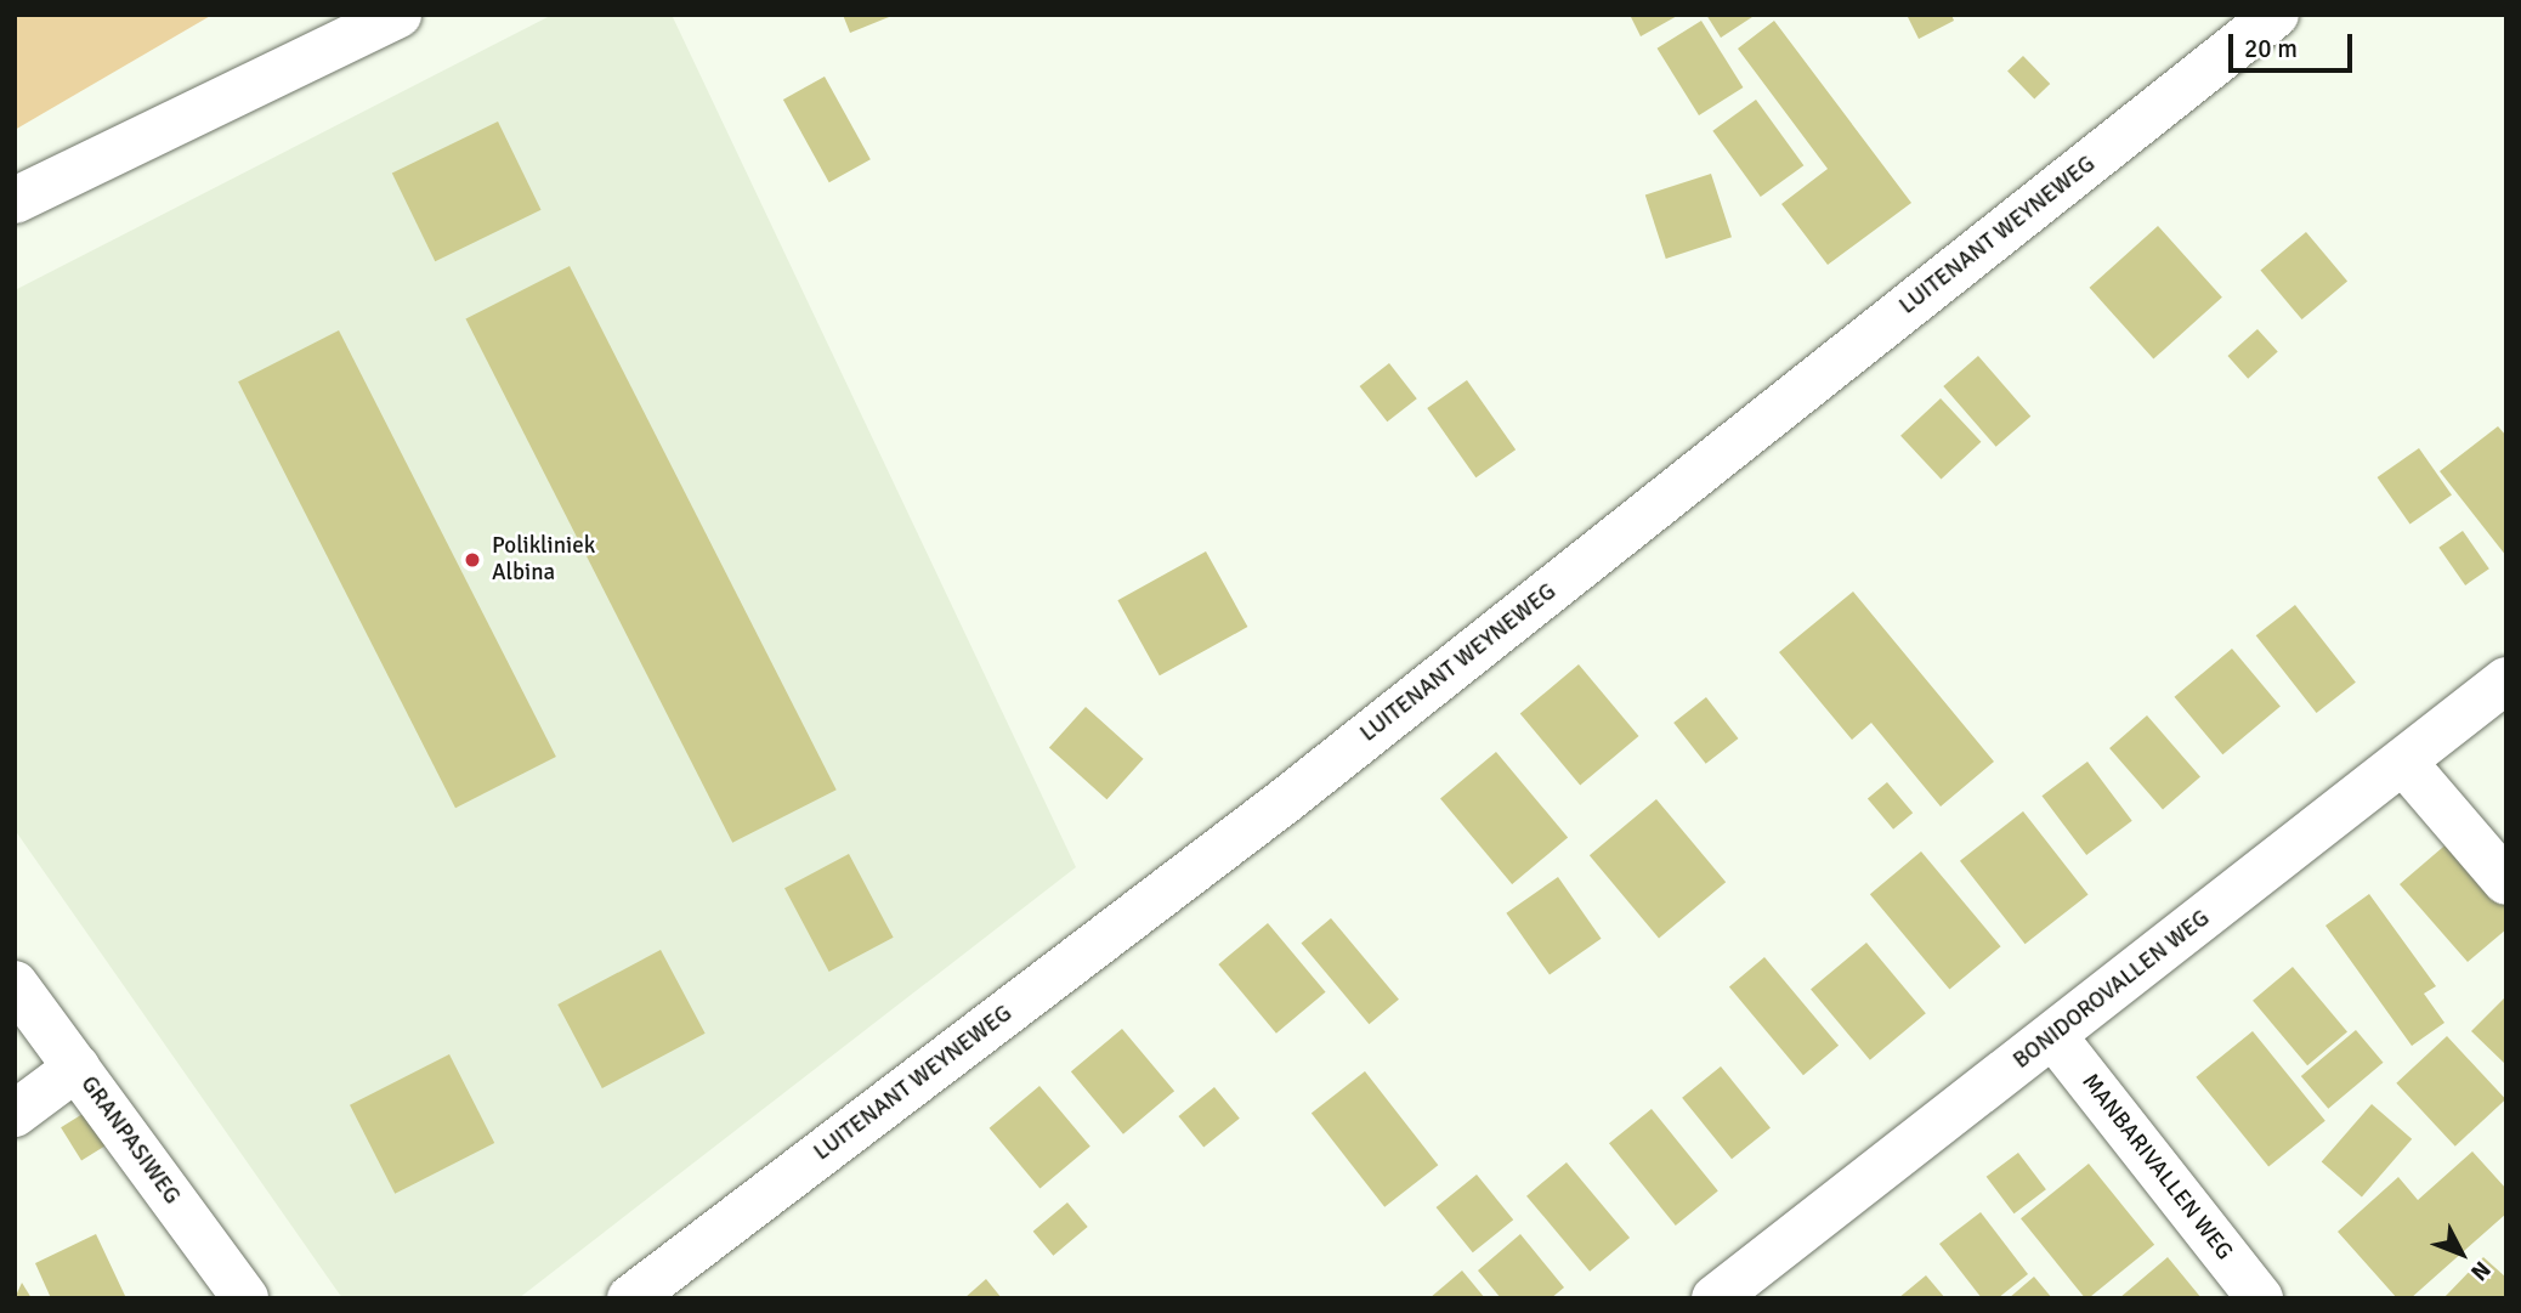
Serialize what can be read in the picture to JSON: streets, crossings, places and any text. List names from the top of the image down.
{
  "streets": {
    "main road": [
      "LUITENANT WEYNEWEG",
      "BONIDOROVALLEN WEG",
      "GRANPASIWEG",
      "MANBARIVALLEN WEG"
    ]
  },
  "crossings": [
    ["BONIDOROVALLEN WEG", "MANBARIVALLEN WEG"]
  ],
  "places": ["Polikliniek Albina"],
  "scale_bar": "20 m",
  "north": "bottom right"
}
